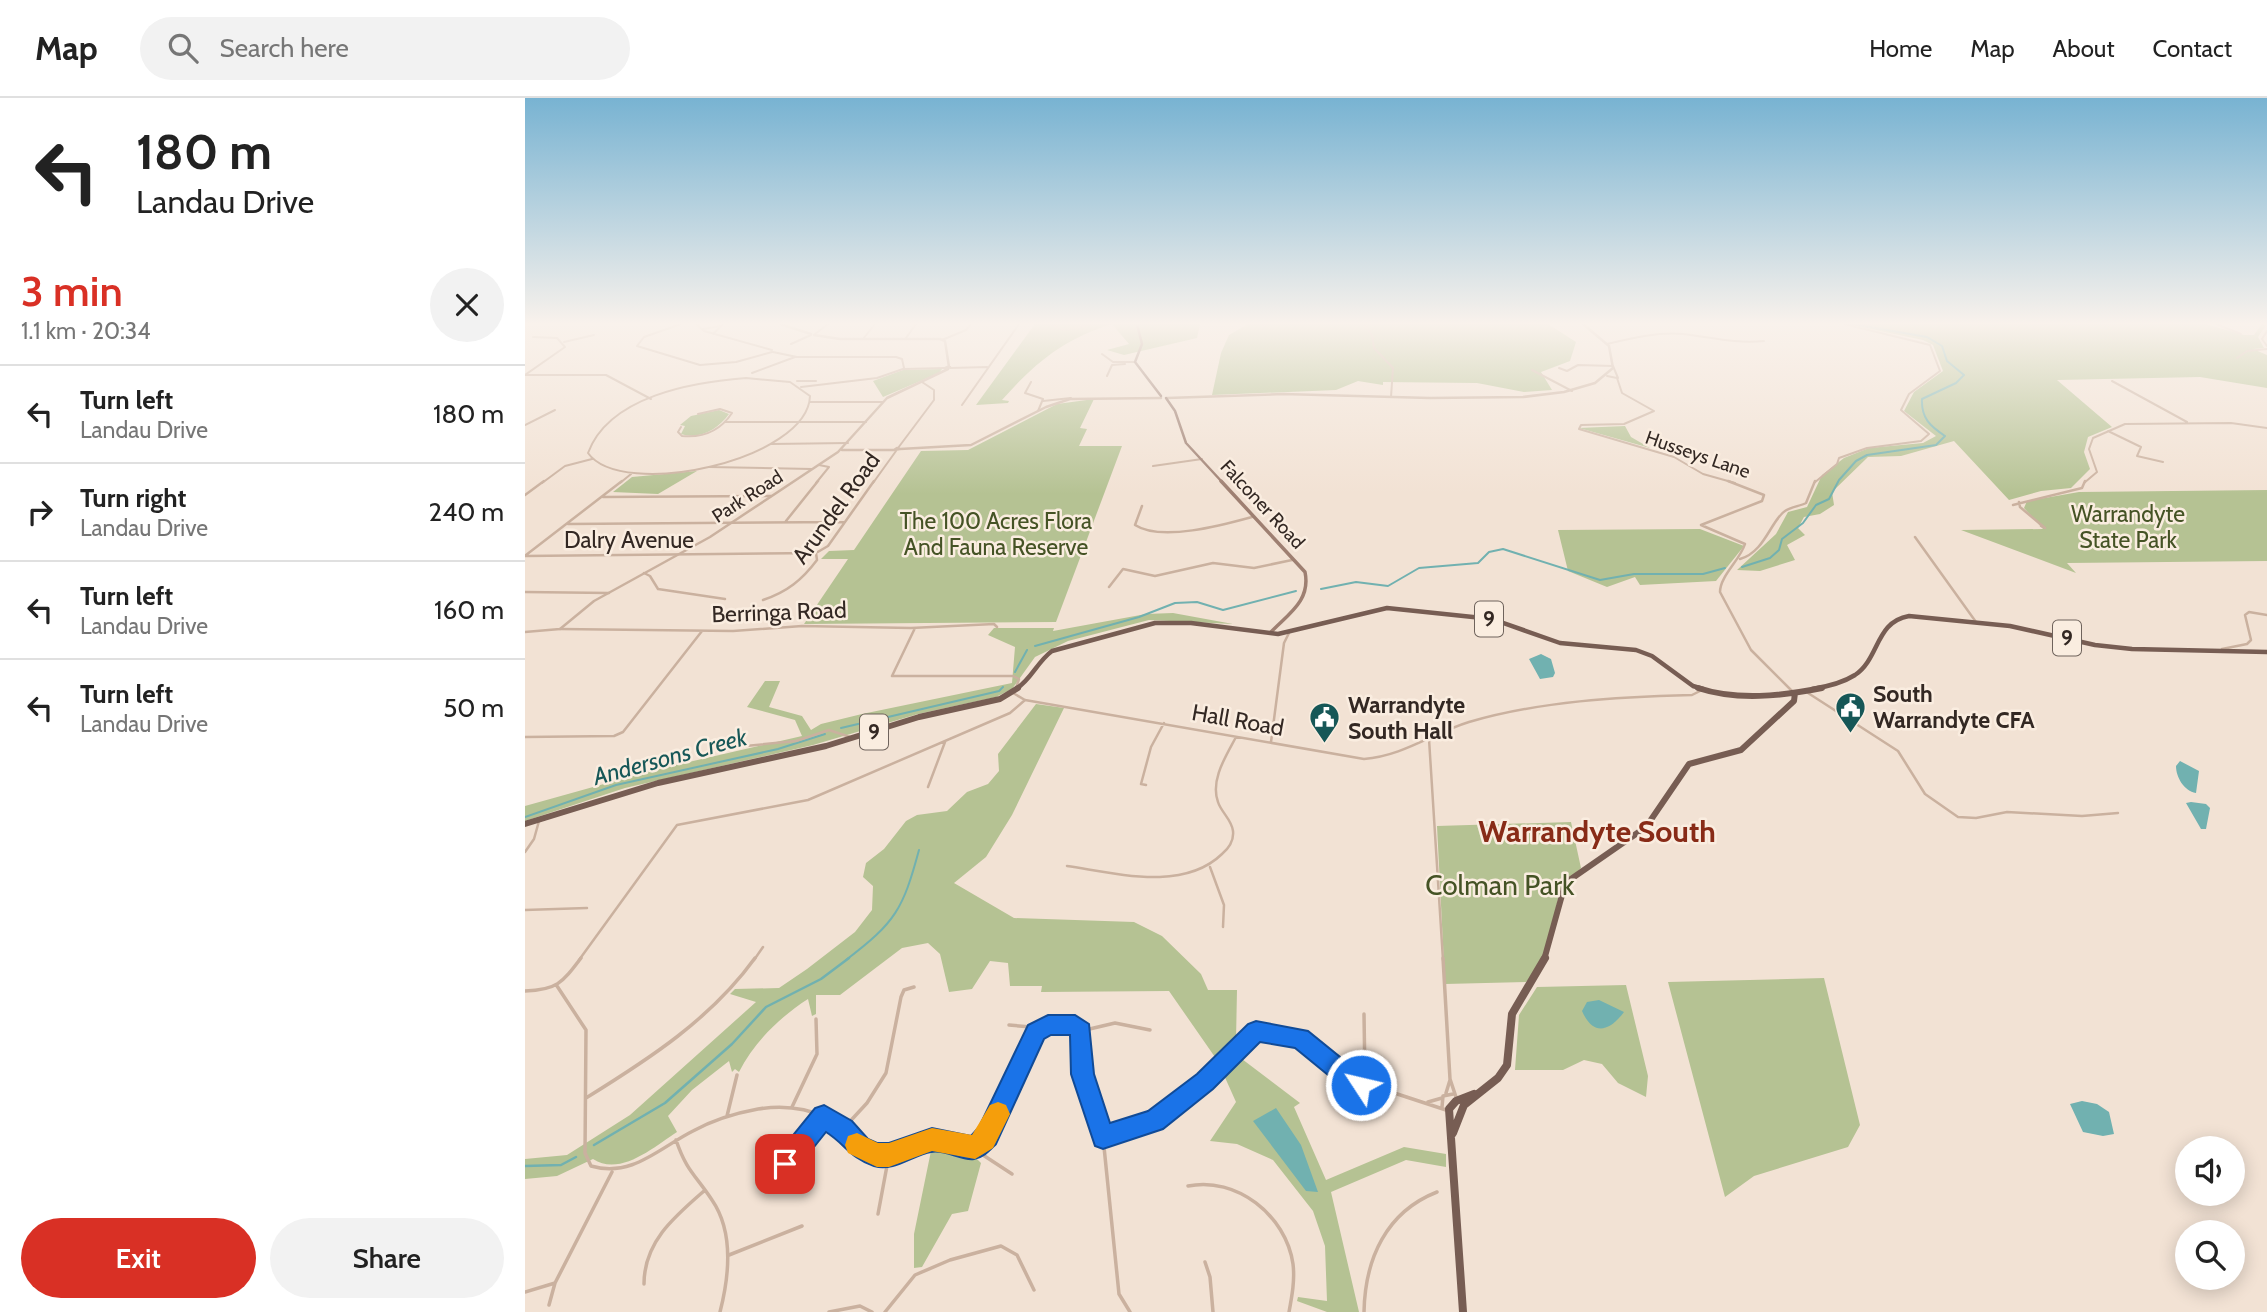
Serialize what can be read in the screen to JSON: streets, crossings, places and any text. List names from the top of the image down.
{
  "streets": {
    "main road": ["Falconer Road", "9"],
    "street": [
      "Husseys Lane",
      "Park Road",
      "Arundel Road",
      "Dalry Avenue",
      "Berringa Road",
      "Hall Road"
    ]
  },
  "crossings": [
    ["Park Road", "Arundel Road"],
    ["Park Road", "Dalry Avenue"],
    ["Park Road", "Berringa Road"],
    ["Falconer Road", "9"],
    ["Arundel Road", "Dalry Avenue"],
    ["9", "Hall Road"]
  ],
  "districts": ["Warrandyte South"],
  "water": ["Andersons Creek"],
  "parks": ["Warrandyte State Park", "The 100 Acres Flora And Fauna Reserve", "Colman Park"],
  "places": {
    "public building": ["South Warrandyte CFA", "Warrandyte South Hall"]
  },
  "page": {
    "header": "Map",
    "search": "Search here",
    "nav": [
      "Home",
      "Map",
      "About",
      "Contact"
    ],
    "turn": ["180 m", "Landau Drive"],
    "heading": ["3 min", "1.1 km · 20:34"],
    "list": [
      {
        "name": "Turn left",
        "note": "Landau Drive",
        "value": "180 m"
      },
      {
        "name": "Turn right",
        "note": "Landau Drive",
        "value": "240 m"
      },
      {
        "name": "Turn left",
        "note": "Landau Drive",
        "value": "160 m"
      },
      {
        "name": "Turn left",
        "note": "Landau Drive",
        "value": "50 m"
      }
    ],
    "buttons": ["Exit", "Share"]
  }
}
